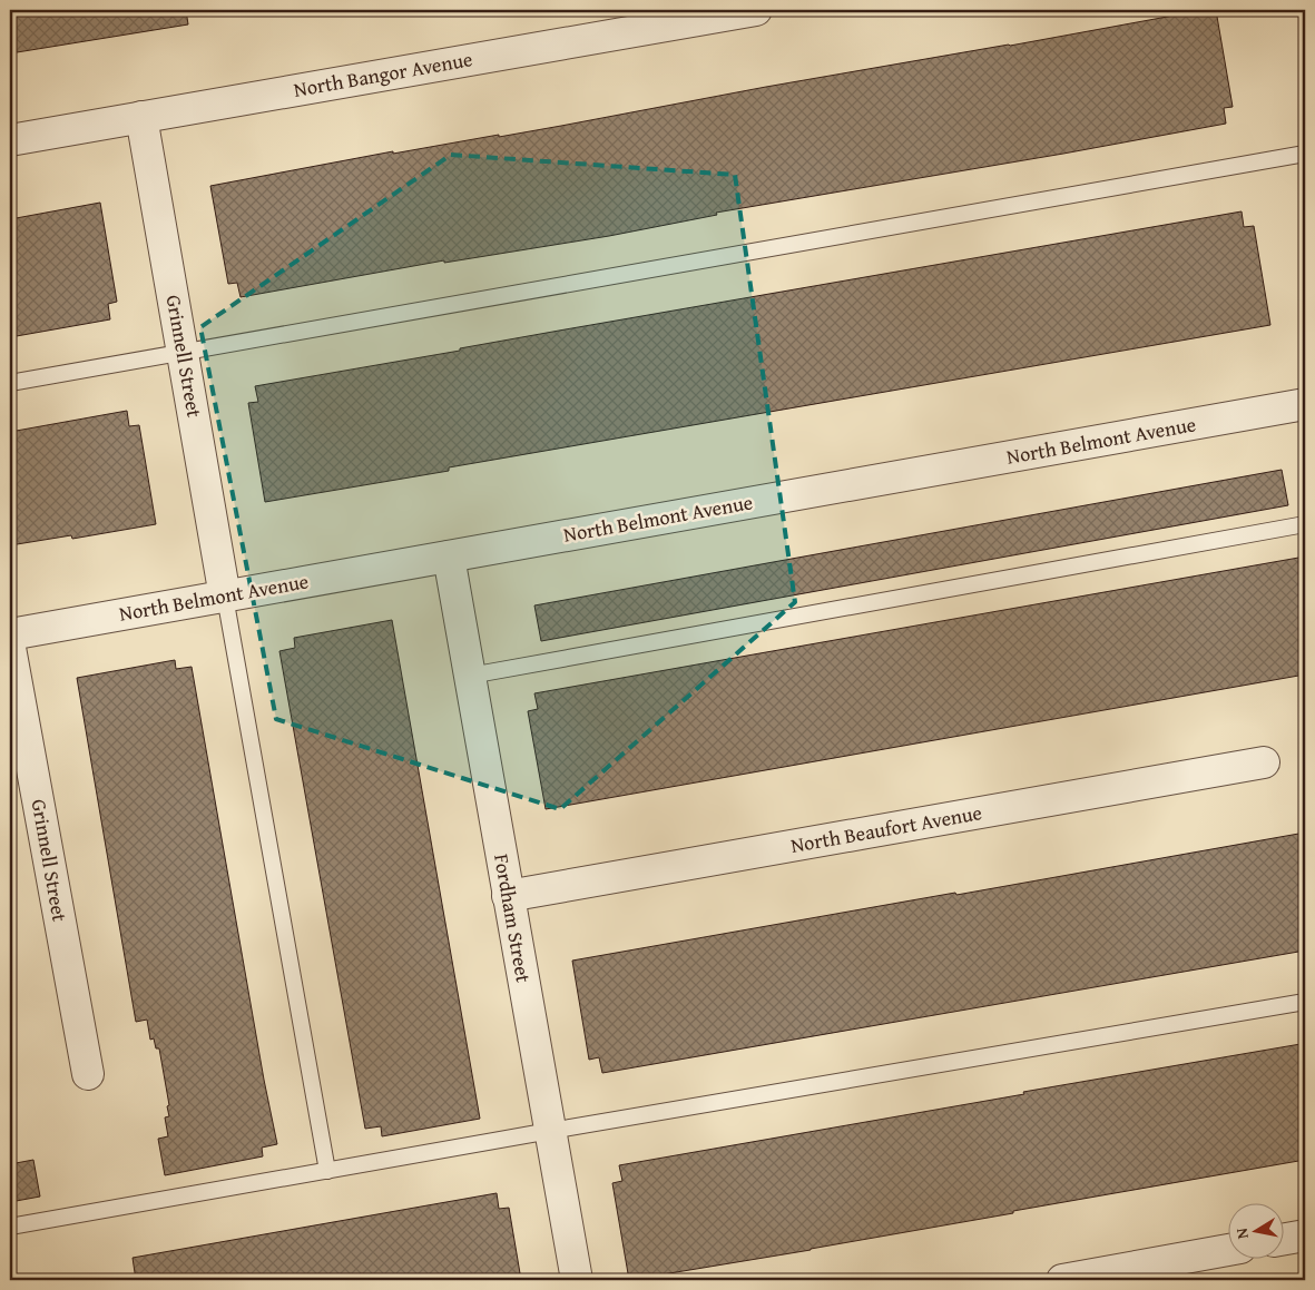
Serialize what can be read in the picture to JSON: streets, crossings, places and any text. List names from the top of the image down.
{
  "streets": {
    "street": [
      "North Bangor Avenue",
      "Grinnell Street",
      "North Belmont Avenue",
      "North Beaufort Avenue",
      "Fordham Street"
    ]
  },
  "crossings": [
    ["North Bangor Avenue", "Grinnell Street"],
    ["Grinnell Street", "North Belmont Avenue"],
    ["North Belmont Avenue", "Fordham Street"],
    ["North Beaufort Avenue", "Fordham Street"]
  ],
  "north": "left"
}
